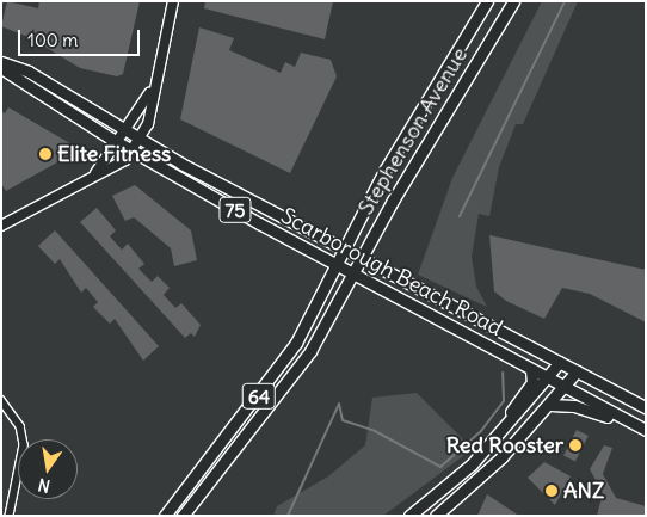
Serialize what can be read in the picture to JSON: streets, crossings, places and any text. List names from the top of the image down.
{
  "streets": {
    "main road": [
      "Stephenson Avenue",
      "75",
      "Scarborough Beach Road",
      "64"
    ]
  },
  "crossings": [
    ["Stephenson Avenue", "Scarborough Beach Road"]
  ],
  "places": ["Elite Fitness", "Red Rooster", "ANZ"],
  "scale_bar": "100 m",
  "north": "bottom"
}
